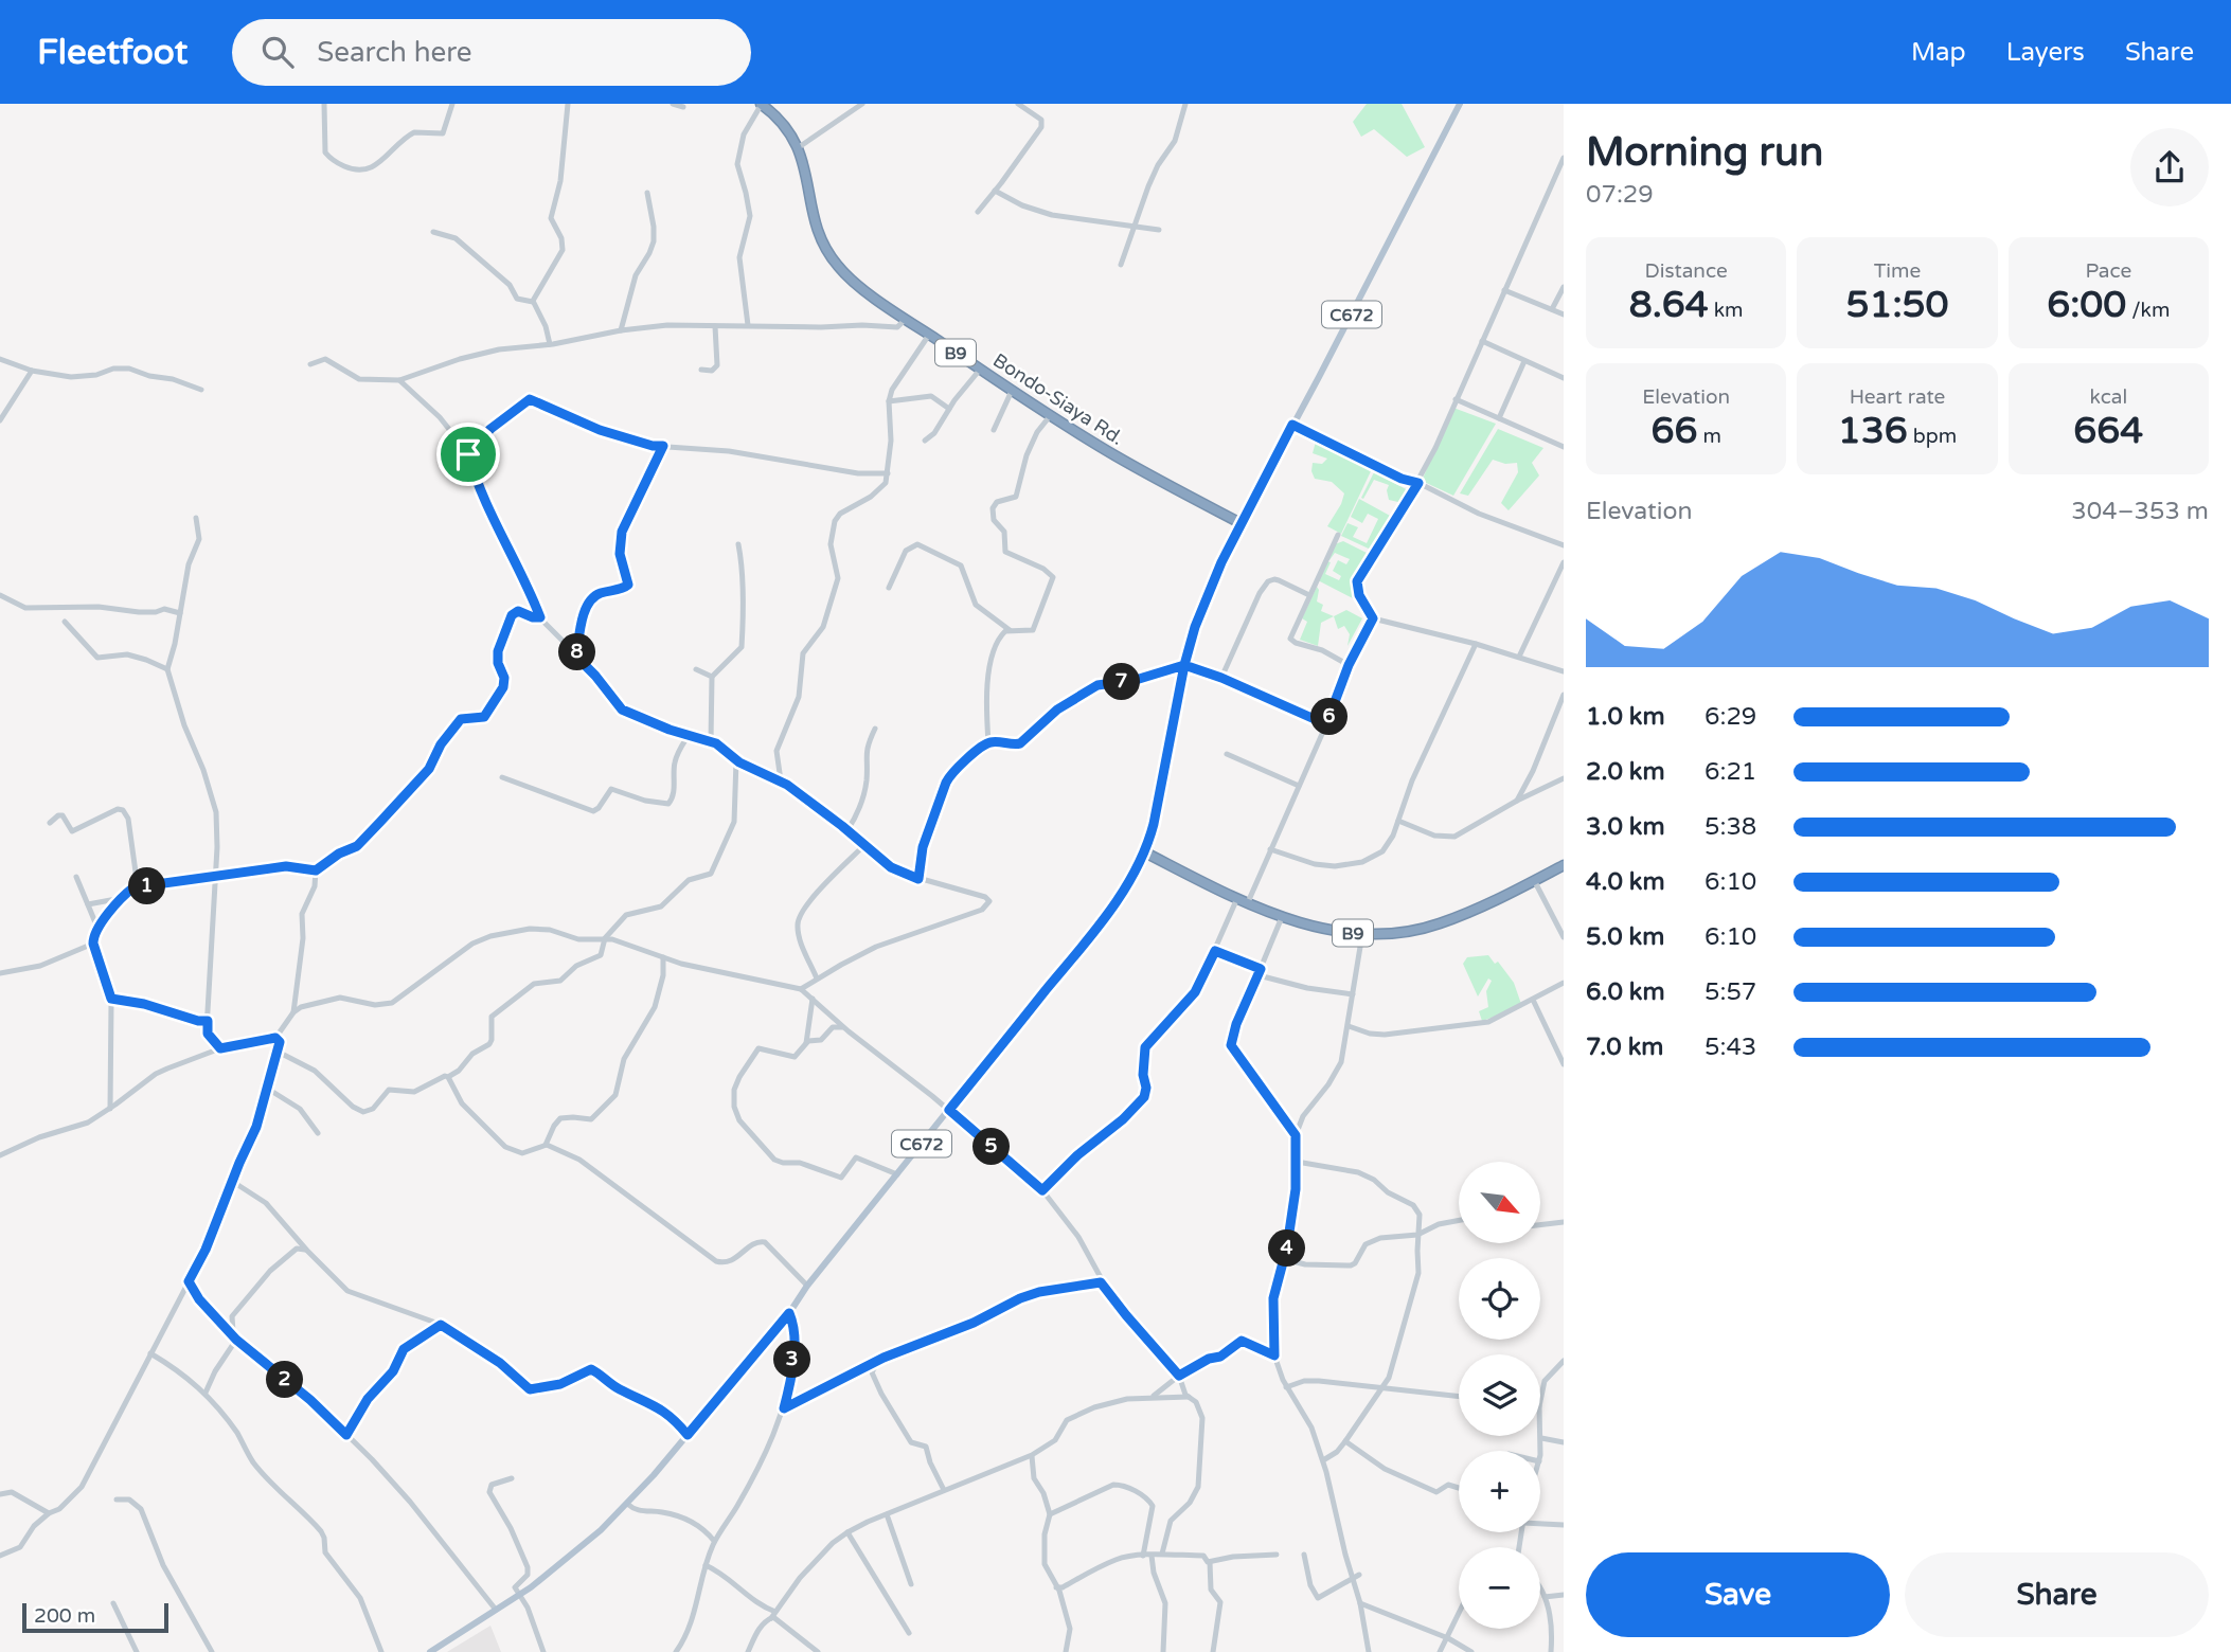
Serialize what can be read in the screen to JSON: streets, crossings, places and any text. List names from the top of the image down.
{
  "streets": {
    "highway": ["B9", "Bondo-Siaya Rd."],
    "main road": ["C672"]
  },
  "crossings": [
    ["C672", "B9"],
    ["C672", "Bondo-Siaya Rd."]
  ],
  "scale_bar": "200 m",
  "north": "bottom right",
  "page": {
    "header": "Fleetfoot",
    "search": "Search here",
    "nav": ["Map", "Layers", "Share"],
    "heading": ["Morning run", "07:29"],
    "stats": [
      ["Distance", "8.64 km"],
      ["Time", "51:50"],
      ["Pace", "6:00 /km"],
      ["Elevation", "66 m"],
      ["Heart rate", "136 bpm"],
      ["kcal", "664"]
    ],
    "chart": ["Elevation", "304–353 m"],
    "pins": [
      "8",
      "7",
      "6",
      "1",
      "5",
      "4",
      "3",
      "2"
    ],
    "list": [
      {
        "name": "1.0 km",
        "note": "6:29"
      },
      {
        "name": "2.0 km",
        "note": "6:21"
      },
      {
        "name": "3.0 km",
        "note": "5:38"
      },
      {
        "name": "4.0 km",
        "note": "6:10"
      },
      {
        "name": "5.0 km",
        "note": "6:10"
      },
      {
        "name": "6.0 km",
        "note": "5:57"
      },
      {
        "name": "7.0 km",
        "note": "5:43"
      }
    ],
    "map_buttons": ["+", "−"],
    "buttons": ["Save", "Share"],
    "scale": "200 m"
  }
}
